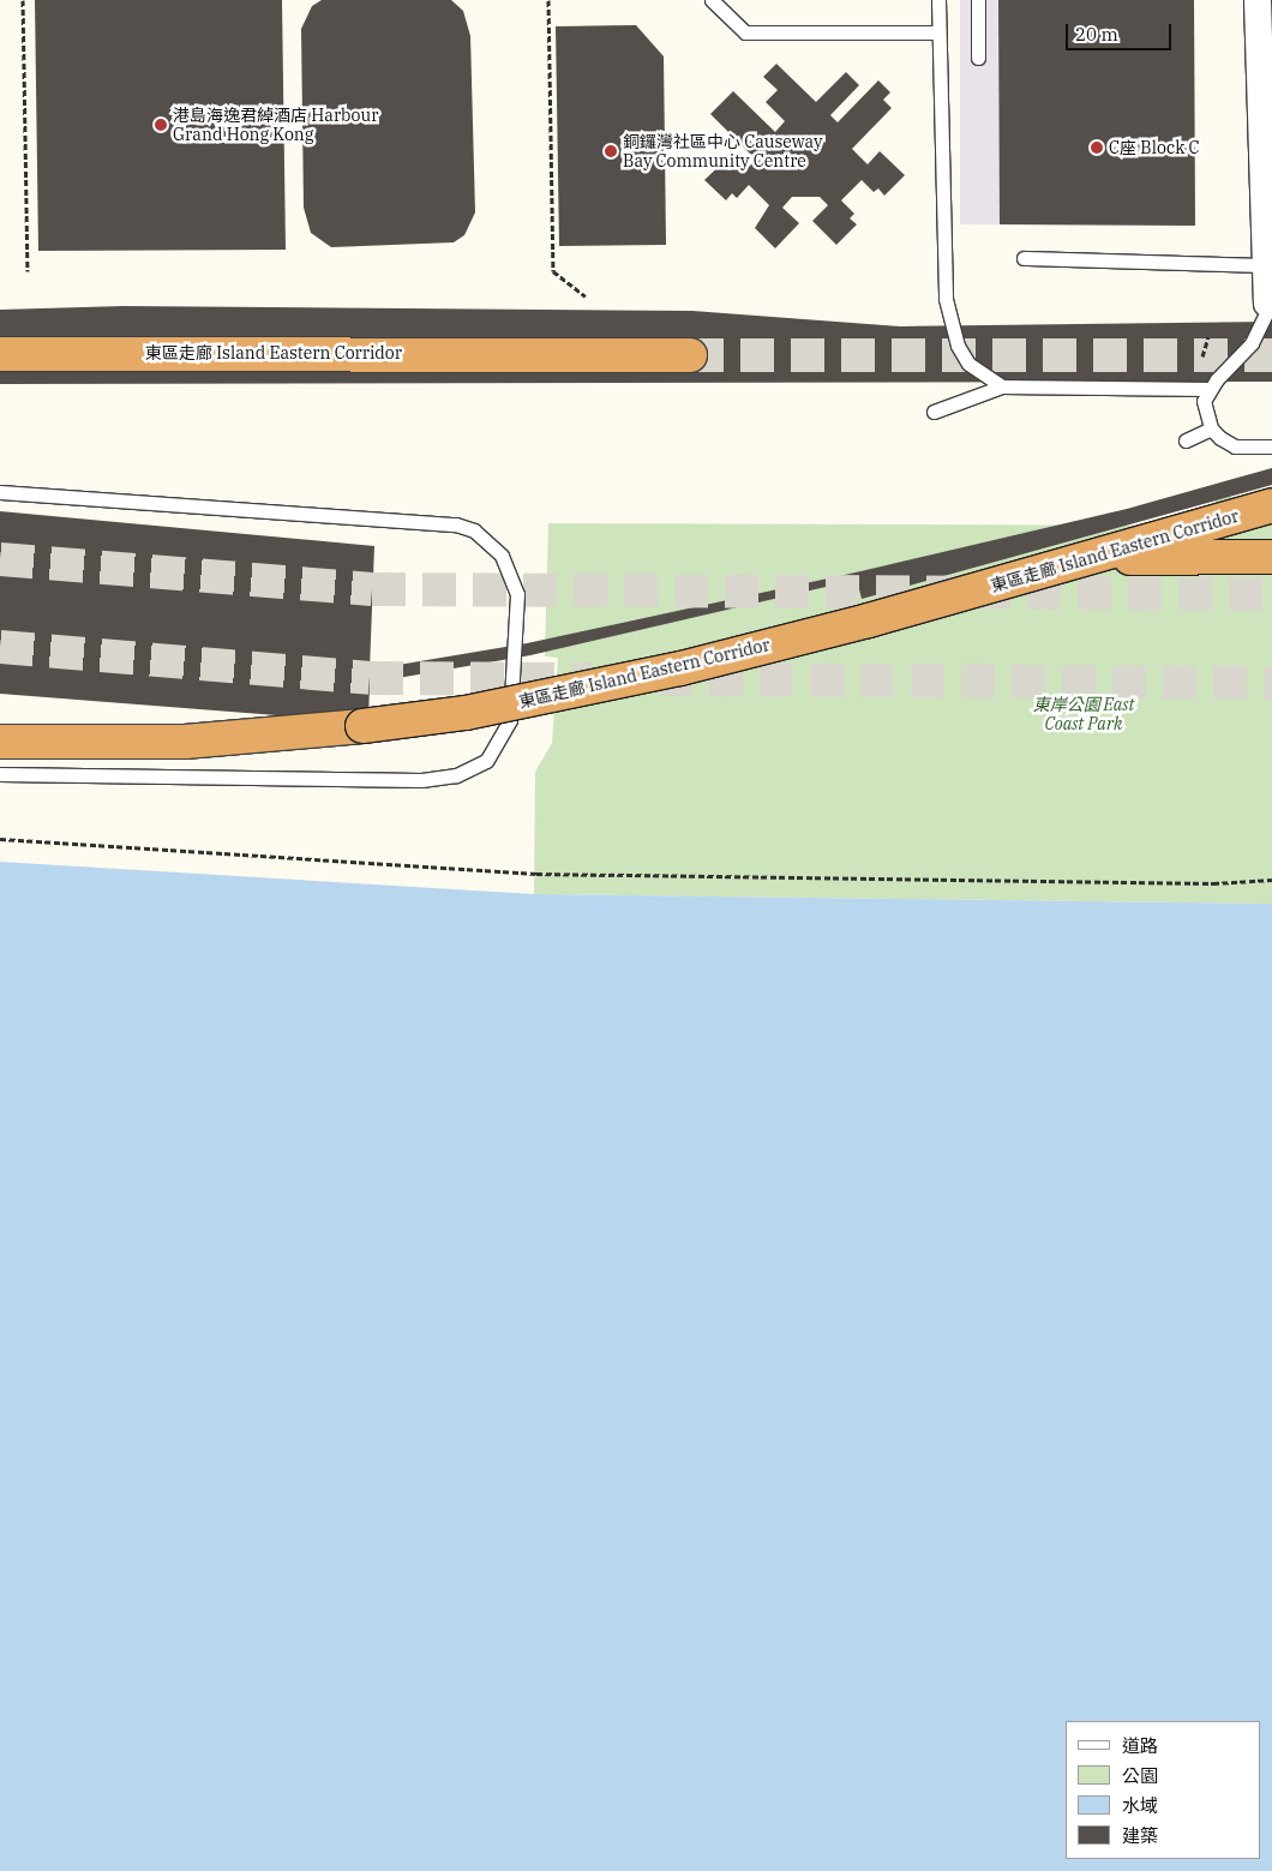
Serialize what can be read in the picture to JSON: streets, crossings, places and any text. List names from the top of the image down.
{
  "streets": {
    "highway": ["東區走廊 Island Eastern Corridor"]
  },
  "parks": ["東岸公園 East Coast Park"],
  "places": ["港島海逸君綽酒店 Harbour Grand Hong Kong", "C座 Block C", "銅鑼灣社區中心 Causeway Bay Community Centre"],
  "legend": [
    "道路",
    "公園",
    "水域",
    "建築"
  ],
  "scale_bar": "20 m"
}
